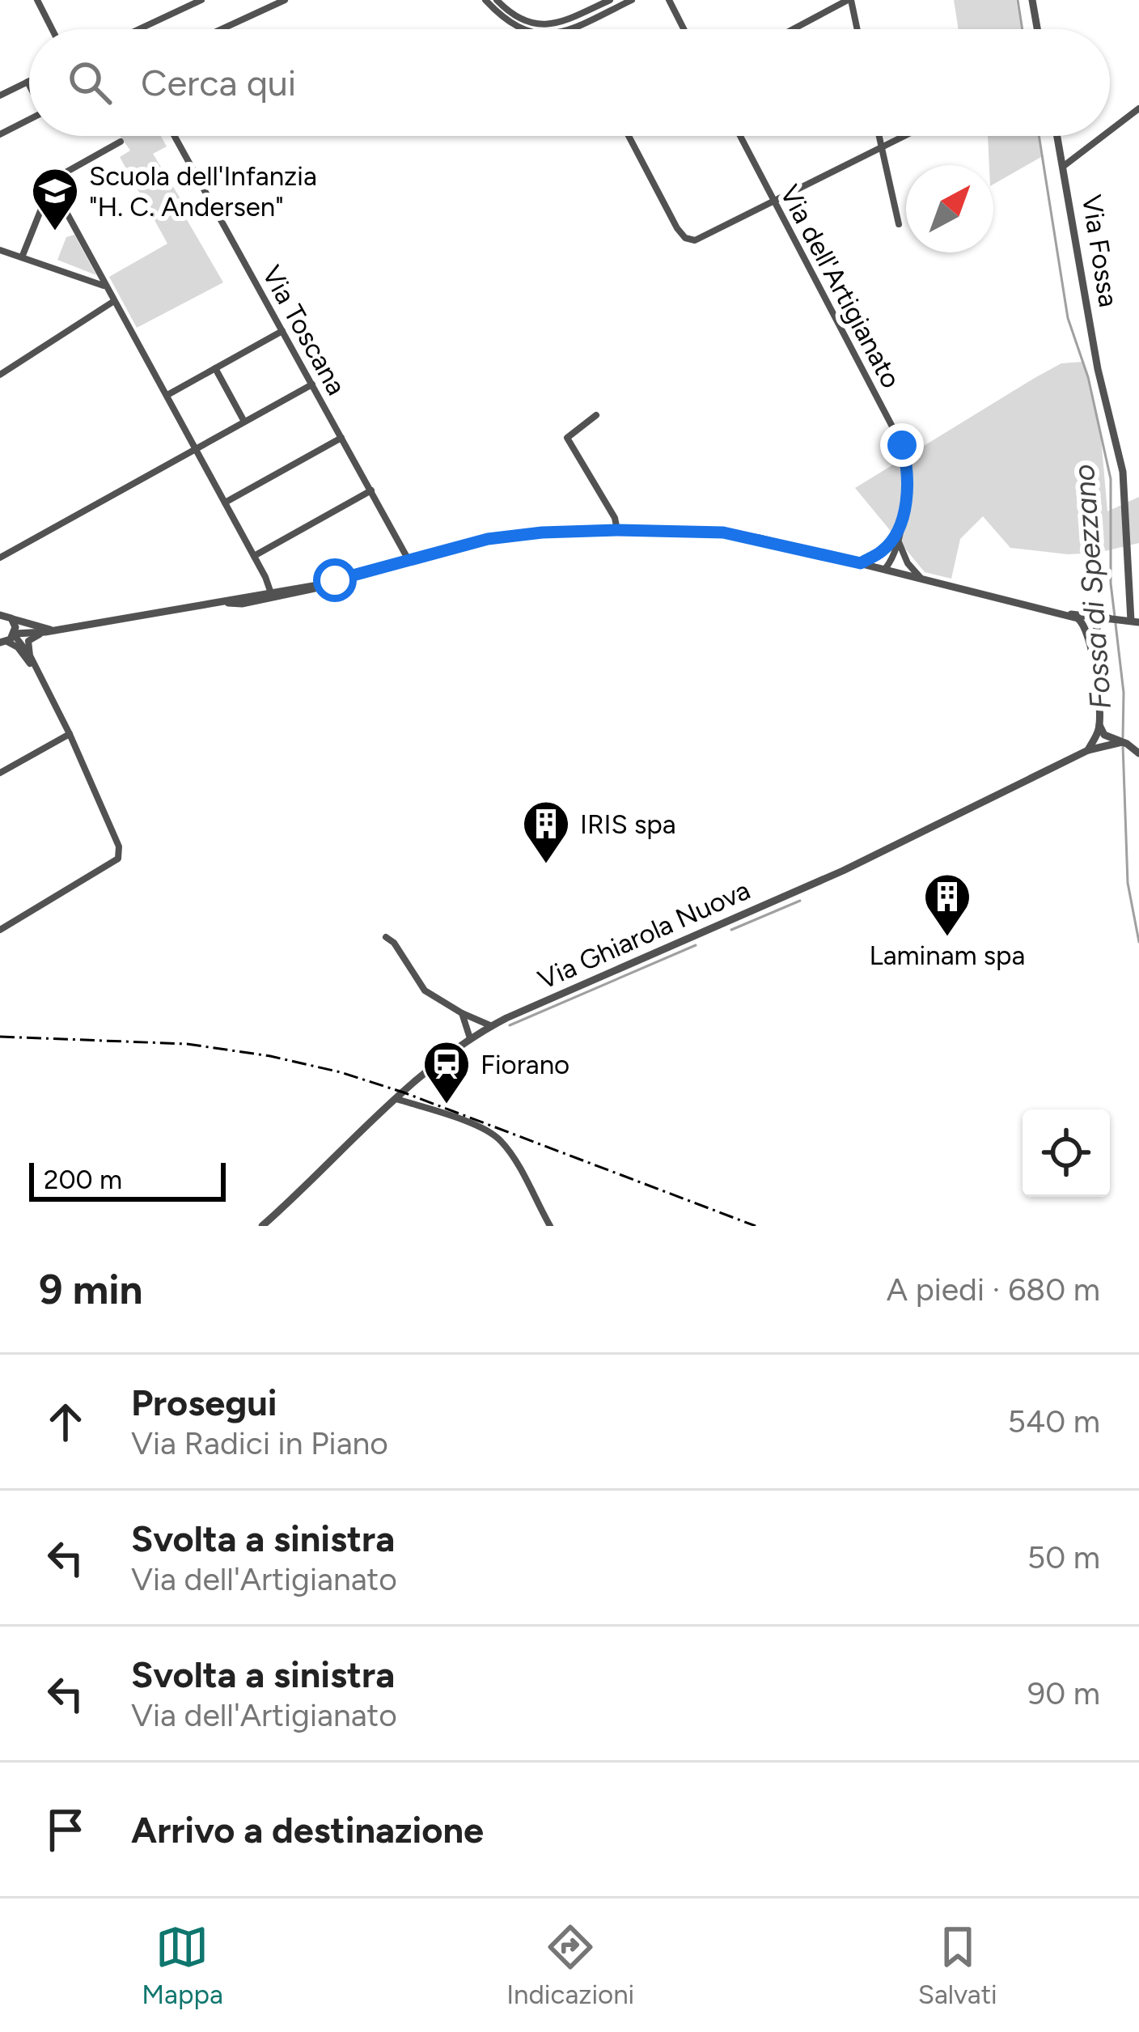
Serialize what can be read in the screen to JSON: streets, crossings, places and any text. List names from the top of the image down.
{
  "streets": {
    "street": [
      "Via Fossa",
      "Via dell'Artigianato",
      "Via Toscana",
      "Via Ghiarola Nuova"
    ]
  },
  "water": ["Fossa di Spezzano"],
  "places": {
    "school or university": ["Scuola dell'Infanzia \"H. C. Andersen\""],
    "building": ["IRIS spa", "Laminam spa"],
    "station": ["Fiorano"]
  },
  "scale_bar": "200 m",
  "north": "top right",
  "page": {
    "search": "Cerca qui",
    "scale": "200 m",
    "heading": ["9 min", "A piedi · 680 m"],
    "list": [
      ["Prosegui", "Via Radici in Piano", "540 m"],
      ["Svolta a sinistra", "Via dell'Artigianato", "50 m"],
      ["Svolta a sinistra", "Via dell'Artigianato", "90 m"],
      "Arrivo a destinazione"
    ],
    "nav": ["Mappa", "Indicazioni", "Salvati"]
  }
}
